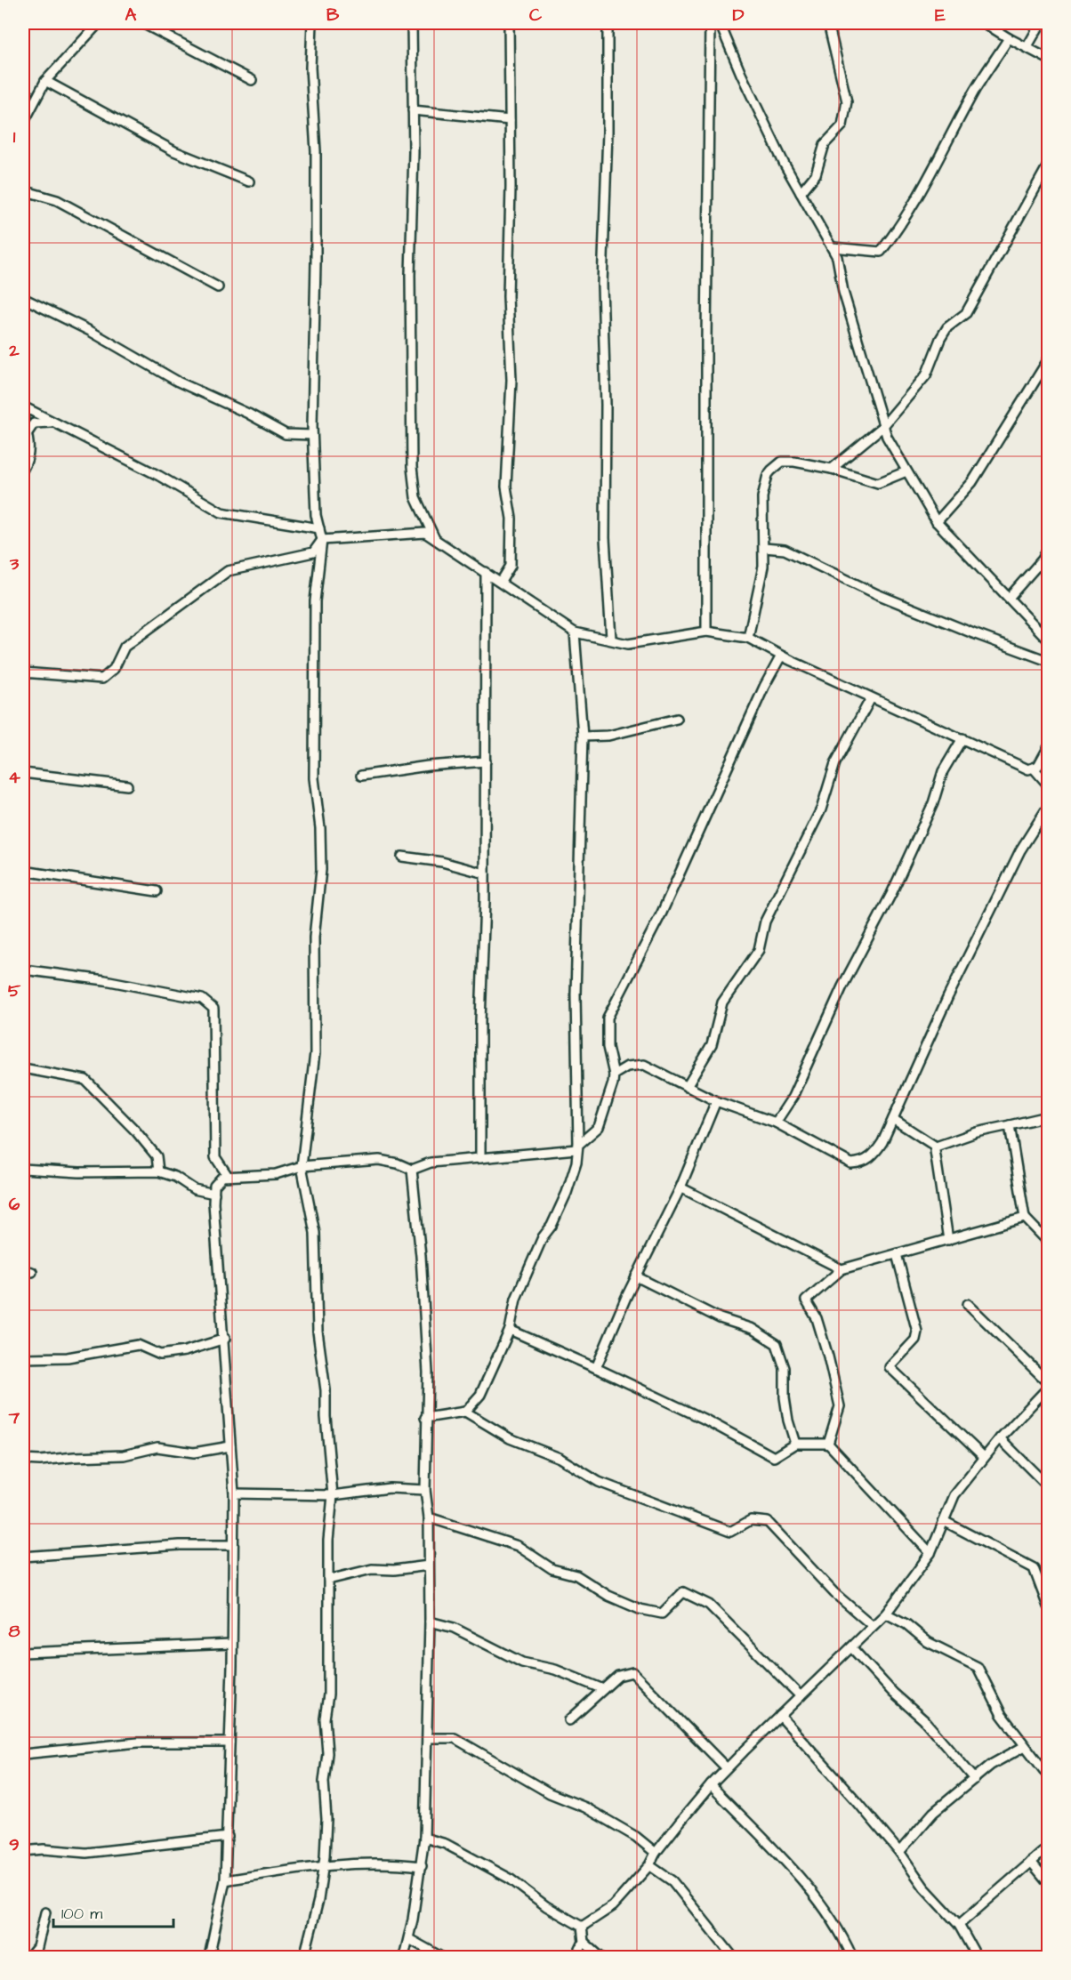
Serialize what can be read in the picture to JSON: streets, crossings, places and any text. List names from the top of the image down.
{
  "scale_bar": "100 m",
  "grid": {
    "columns": [
      "A",
      "B",
      "C",
      "D",
      "E"
    ],
    "rows": [
      "1",
      "2",
      "3",
      "4",
      "5",
      "6",
      "7",
      "8",
      "9"
    ]
  }
}
